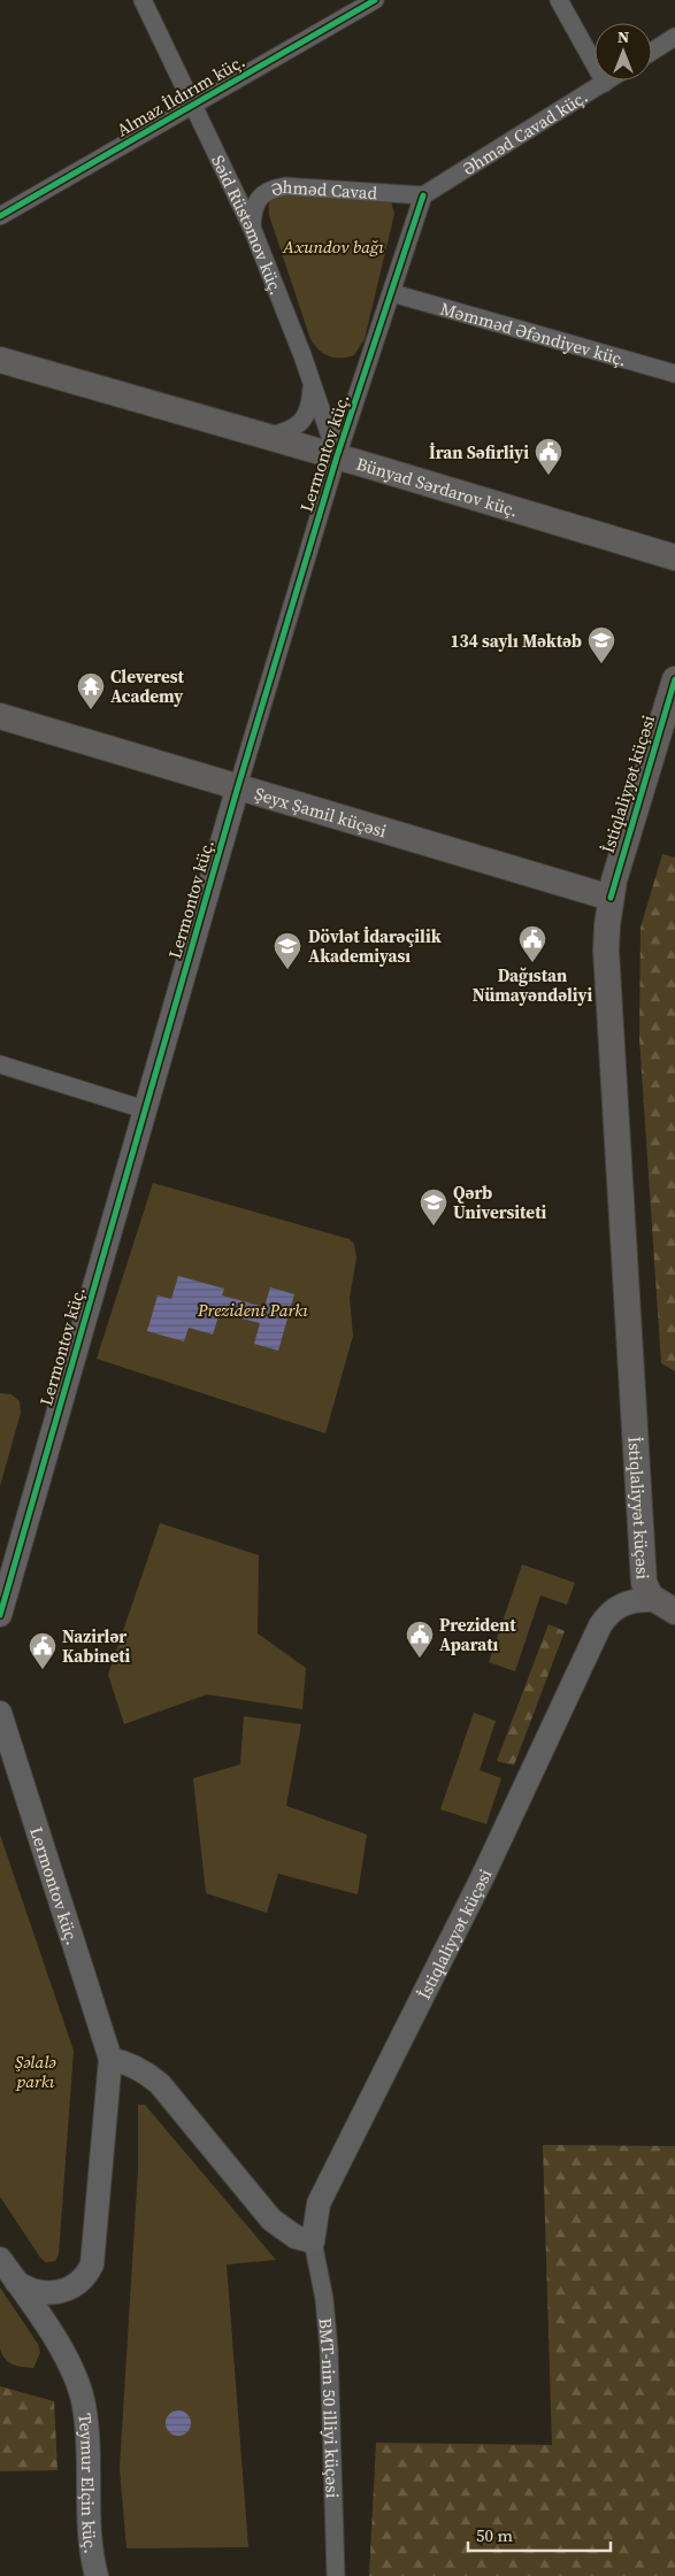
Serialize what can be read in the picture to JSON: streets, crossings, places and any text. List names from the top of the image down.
{
  "streets": {
    "main road": ["Bünyad Sərdarov küç.", "İstiqlaliyyət küçəsi", "Şeyx Şamil küçəsi"],
    "street": [
      "Almaz İldırım küç.",
      "Əhməd Cavad küç.",
      "Əhməd Cavad",
      "Səid Rüstəmov küç.",
      "Məmməd Əfəndiyev küç.",
      "Lermontov küç.",
      "BMT-nin 50 illiyi küçəsi",
      "Teymur Elçin küç."
    ]
  },
  "crossings": [
    ["Almaz İldırım küç.", "Səid Rüstəmov küç."],
    ["Əhməd Cavad küç.", "Əhməd Cavad"],
    ["Əhməd Cavad küç.", "Lermontov küç."],
    ["Əhməd Cavad", "Səid Rüstəmov küç."],
    ["Əhməd Cavad", "Lermontov küç."],
    ["Səid Rüstəmov küç.", "Lermontov küç."],
    ["Səid Rüstəmov küç.", "Bünyad Sərdarov küç."],
    ["Məmməd Əfəndiyev küç.", "Lermontov küç."],
    ["Lermontov küç.", "Bünyad Sərdarov küç."],
    ["Lermontov küç.", "Şeyx Şamil küçəsi"],
    ["Lermontov küç.", "Teymur Elçin küç."],
    ["İstiqlaliyyət küçəsi", "Şeyx Şamil küçəsi"],
    ["İstiqlaliyyət küçəsi", "BMT-nin 50 illiyi küçəsi"]
  ],
  "parks": ["Axundov bağı", "Prezident Parkı", "Şəlalə parkı"],
  "places": {
    "public building": [
      "İran Səfirliyi",
      "Dağıstan Nümayəndəliyi",
      "Prezident Aparatı",
      "Nazirlər Kabineti"
    ],
    "school or university": ["134 saylı Məktəb", "Dövlət İdarəçilik Akademiyası", "Qərb Universiteti"],
    "temple": ["Cleverest Academy"]
  },
  "scale_bar": "50 m",
  "north": "top"
}
